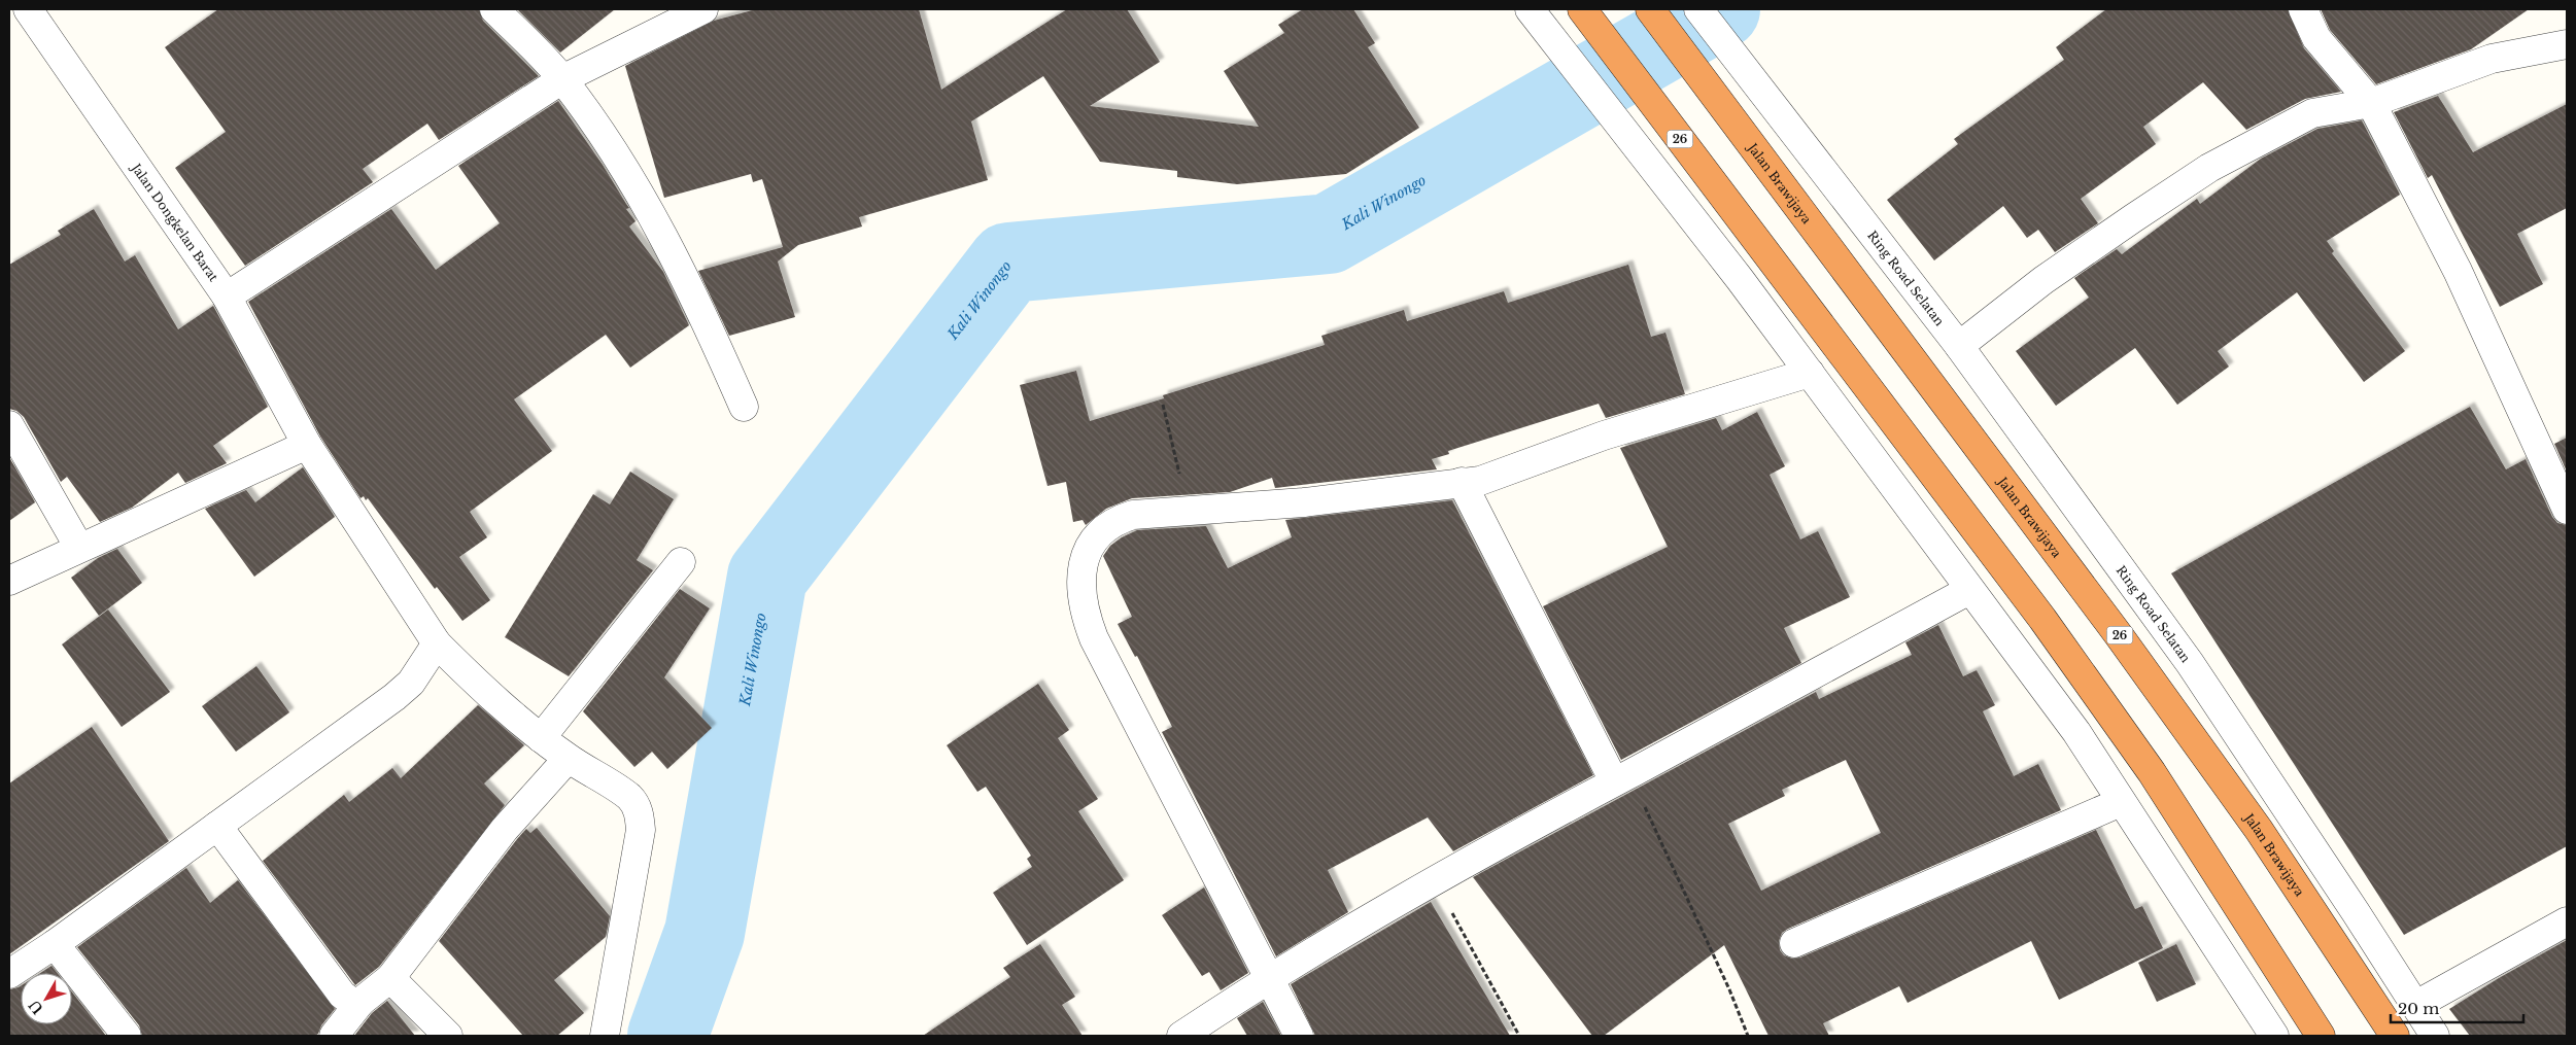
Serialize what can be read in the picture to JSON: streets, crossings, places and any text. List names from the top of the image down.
{
  "streets": {
    "highway": ["26", "Jalan Brawijaya"],
    "street": ["Jalan Dongkelan Barat", "Ring Road Selatan"]
  },
  "water": ["Kali Winongo"],
  "scale_bar": "20 m",
  "north": "bottom left"
}
